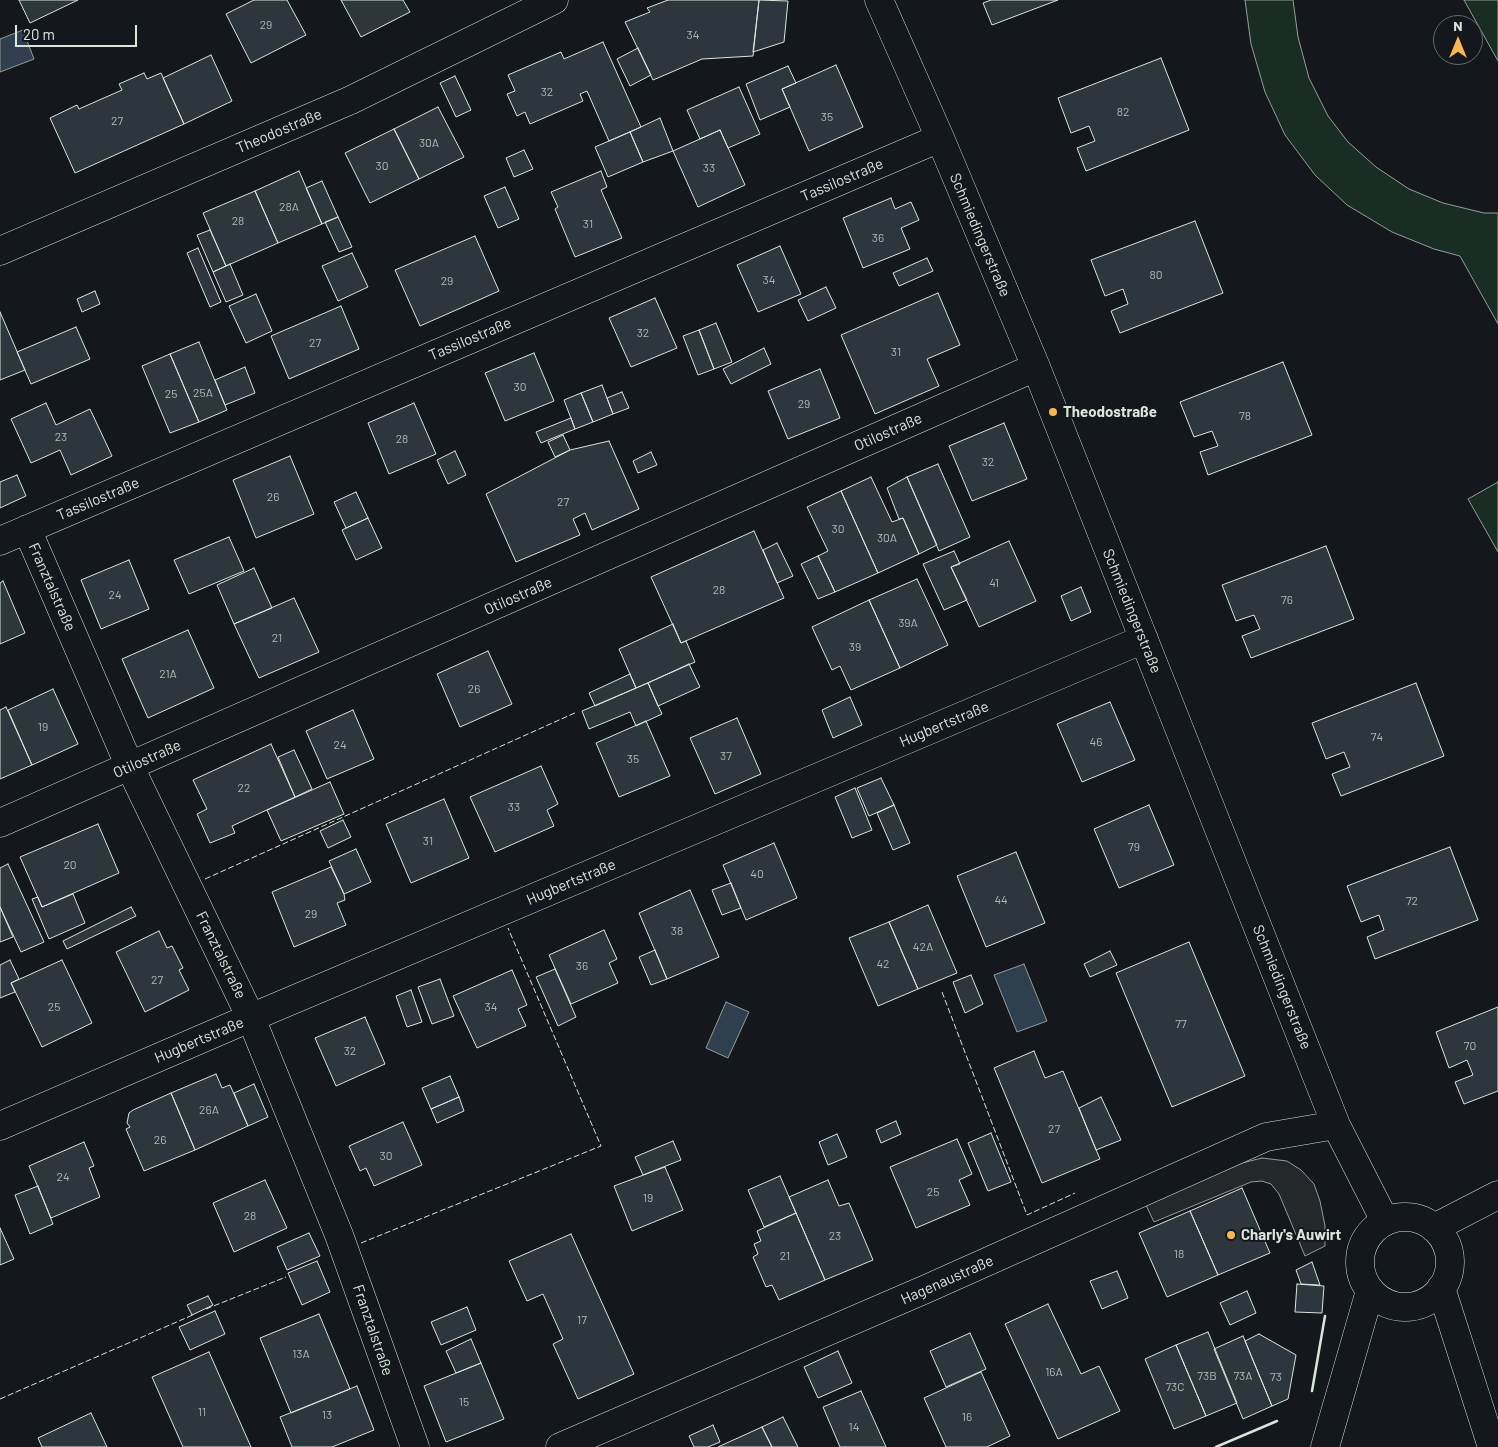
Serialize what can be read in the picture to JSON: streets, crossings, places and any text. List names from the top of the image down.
{
  "streets": {
    "street": [
      "Theodostraße",
      "Tassilostraße",
      "Schmiedingerstraße",
      "Otilostraße",
      "Franztalstraße",
      "Hugbertstraße",
      "Hagenaustraße"
    ]
  },
  "crossings": [
    ["Tassilostraße", "Schmiedingerstraße"],
    ["Tassilostraße", "Franztalstraße"],
    ["Schmiedingerstraße", "Otilostraße"],
    ["Schmiedingerstraße", "Hugbertstraße"],
    ["Schmiedingerstraße", "Hagenaustraße"],
    ["Otilostraße", "Franztalstraße"],
    ["Franztalstraße", "Hugbertstraße"]
  ],
  "places": ["Theodostraße", "Charly's Auwirt"],
  "house_numbers": [
    "29",
    "34",
    "32",
    "82",
    "35",
    "27",
    "30A",
    "30",
    "33",
    "28A",
    "28",
    "31",
    "36",
    "80",
    "34",
    "29",
    "32",
    "27",
    "31",
    "30",
    "25A",
    "25",
    "29",
    "78",
    "23",
    "28",
    "32",
    "26",
    "27",
    "30",
    "30A",
    "41",
    "28",
    "24",
    "76",
    "39A",
    "21",
    "39",
    "21A",
    "26",
    "19",
    "74",
    "46",
    "24",
    "37",
    "35",
    "22",
    "33",
    "31",
    "79",
    "20",
    "40",
    "44",
    "72",
    "29",
    "38",
    "42A",
    "42",
    "36",
    "27",
    "25",
    "34",
    "77",
    "70",
    "32",
    "26A",
    "27",
    "26",
    "30",
    "24",
    "25",
    "19",
    "28",
    "23",
    "18",
    "21",
    "17",
    "13A",
    "16A",
    "73B",
    "73A",
    "73",
    "73C",
    "15",
    "11",
    "13",
    "16",
    "14"
  ],
  "scale_bar": "20 m",
  "north": "top"
}
